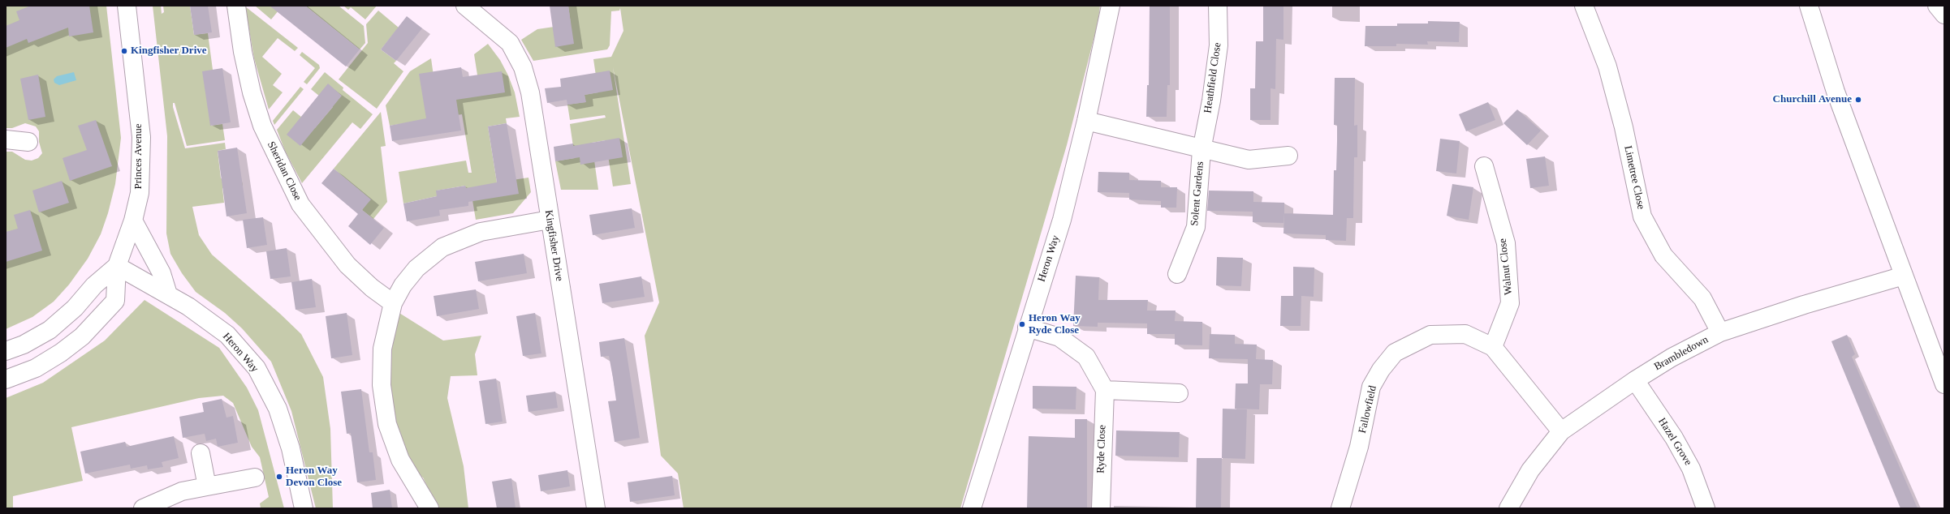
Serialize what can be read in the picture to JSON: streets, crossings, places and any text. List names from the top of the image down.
{
  "streets": {
    "street": [
      "Heathfield Close",
      "Princes Avenue",
      "Sheridan Close",
      "Limetree Close",
      "Solent Gardens",
      "Kingfisher Drive",
      "Heron Way",
      "Walnut Close",
      "Brambledown",
      "Fallowfield",
      "Hazel Grove",
      "Ryde Close"
    ]
  },
  "crossings": [
    ["Heathfield Close", "Solent Gardens"],
    ["Princes Avenue", "Heron Way"],
    ["Limetree Close", "Brambledown"],
    ["Walnut Close", "Fallowfield"],
    ["Brambledown", "Fallowfield"],
    ["Brambledown", "Hazel Grove"]
  ],
  "places": [
    "Kingfisher Drive",
    "Churchill Avenue",
    "Heron Way Ryde Close",
    "Heron Way Devon Close"
  ]
}
